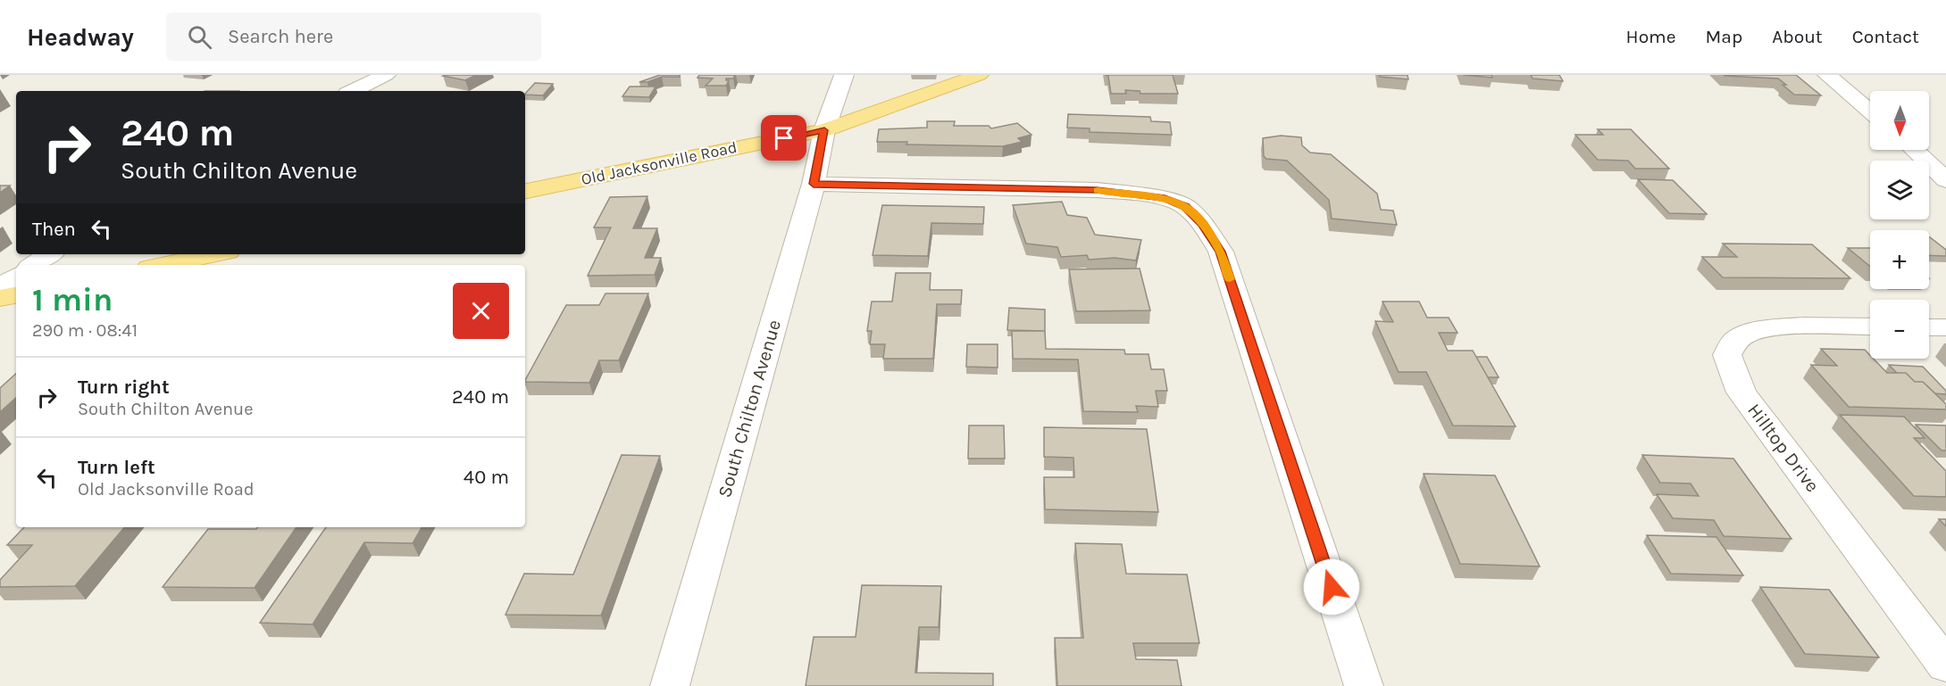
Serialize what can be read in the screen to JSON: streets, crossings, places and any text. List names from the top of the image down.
{
  "streets": {
    "main road": ["Old Jacksonville Road"],
    "street": ["South Chilton Avenue", "Hilltop Drive"]
  },
  "crossings": [
    ["Old Jacksonville Road", "South Chilton Avenue"]
  ],
  "north": "bottom",
  "page": {
    "header": "Headway",
    "search": "Search here",
    "nav": [
      "Home",
      "Map",
      "About",
      "Contact"
    ],
    "map_buttons": ["+", "−"],
    "turn": ["240 m", "South Chilton Avenue"],
    "then": "Then",
    "heading": ["1 min", "290 m · 08:41"],
    "list": [
      {
        "name": "Turn right",
        "note": "South Chilton Avenue",
        "value": "240 m"
      },
      {
        "name": "Turn left",
        "note": "Old Jacksonville Road",
        "value": "40 m"
      }
    ]
  }
}
